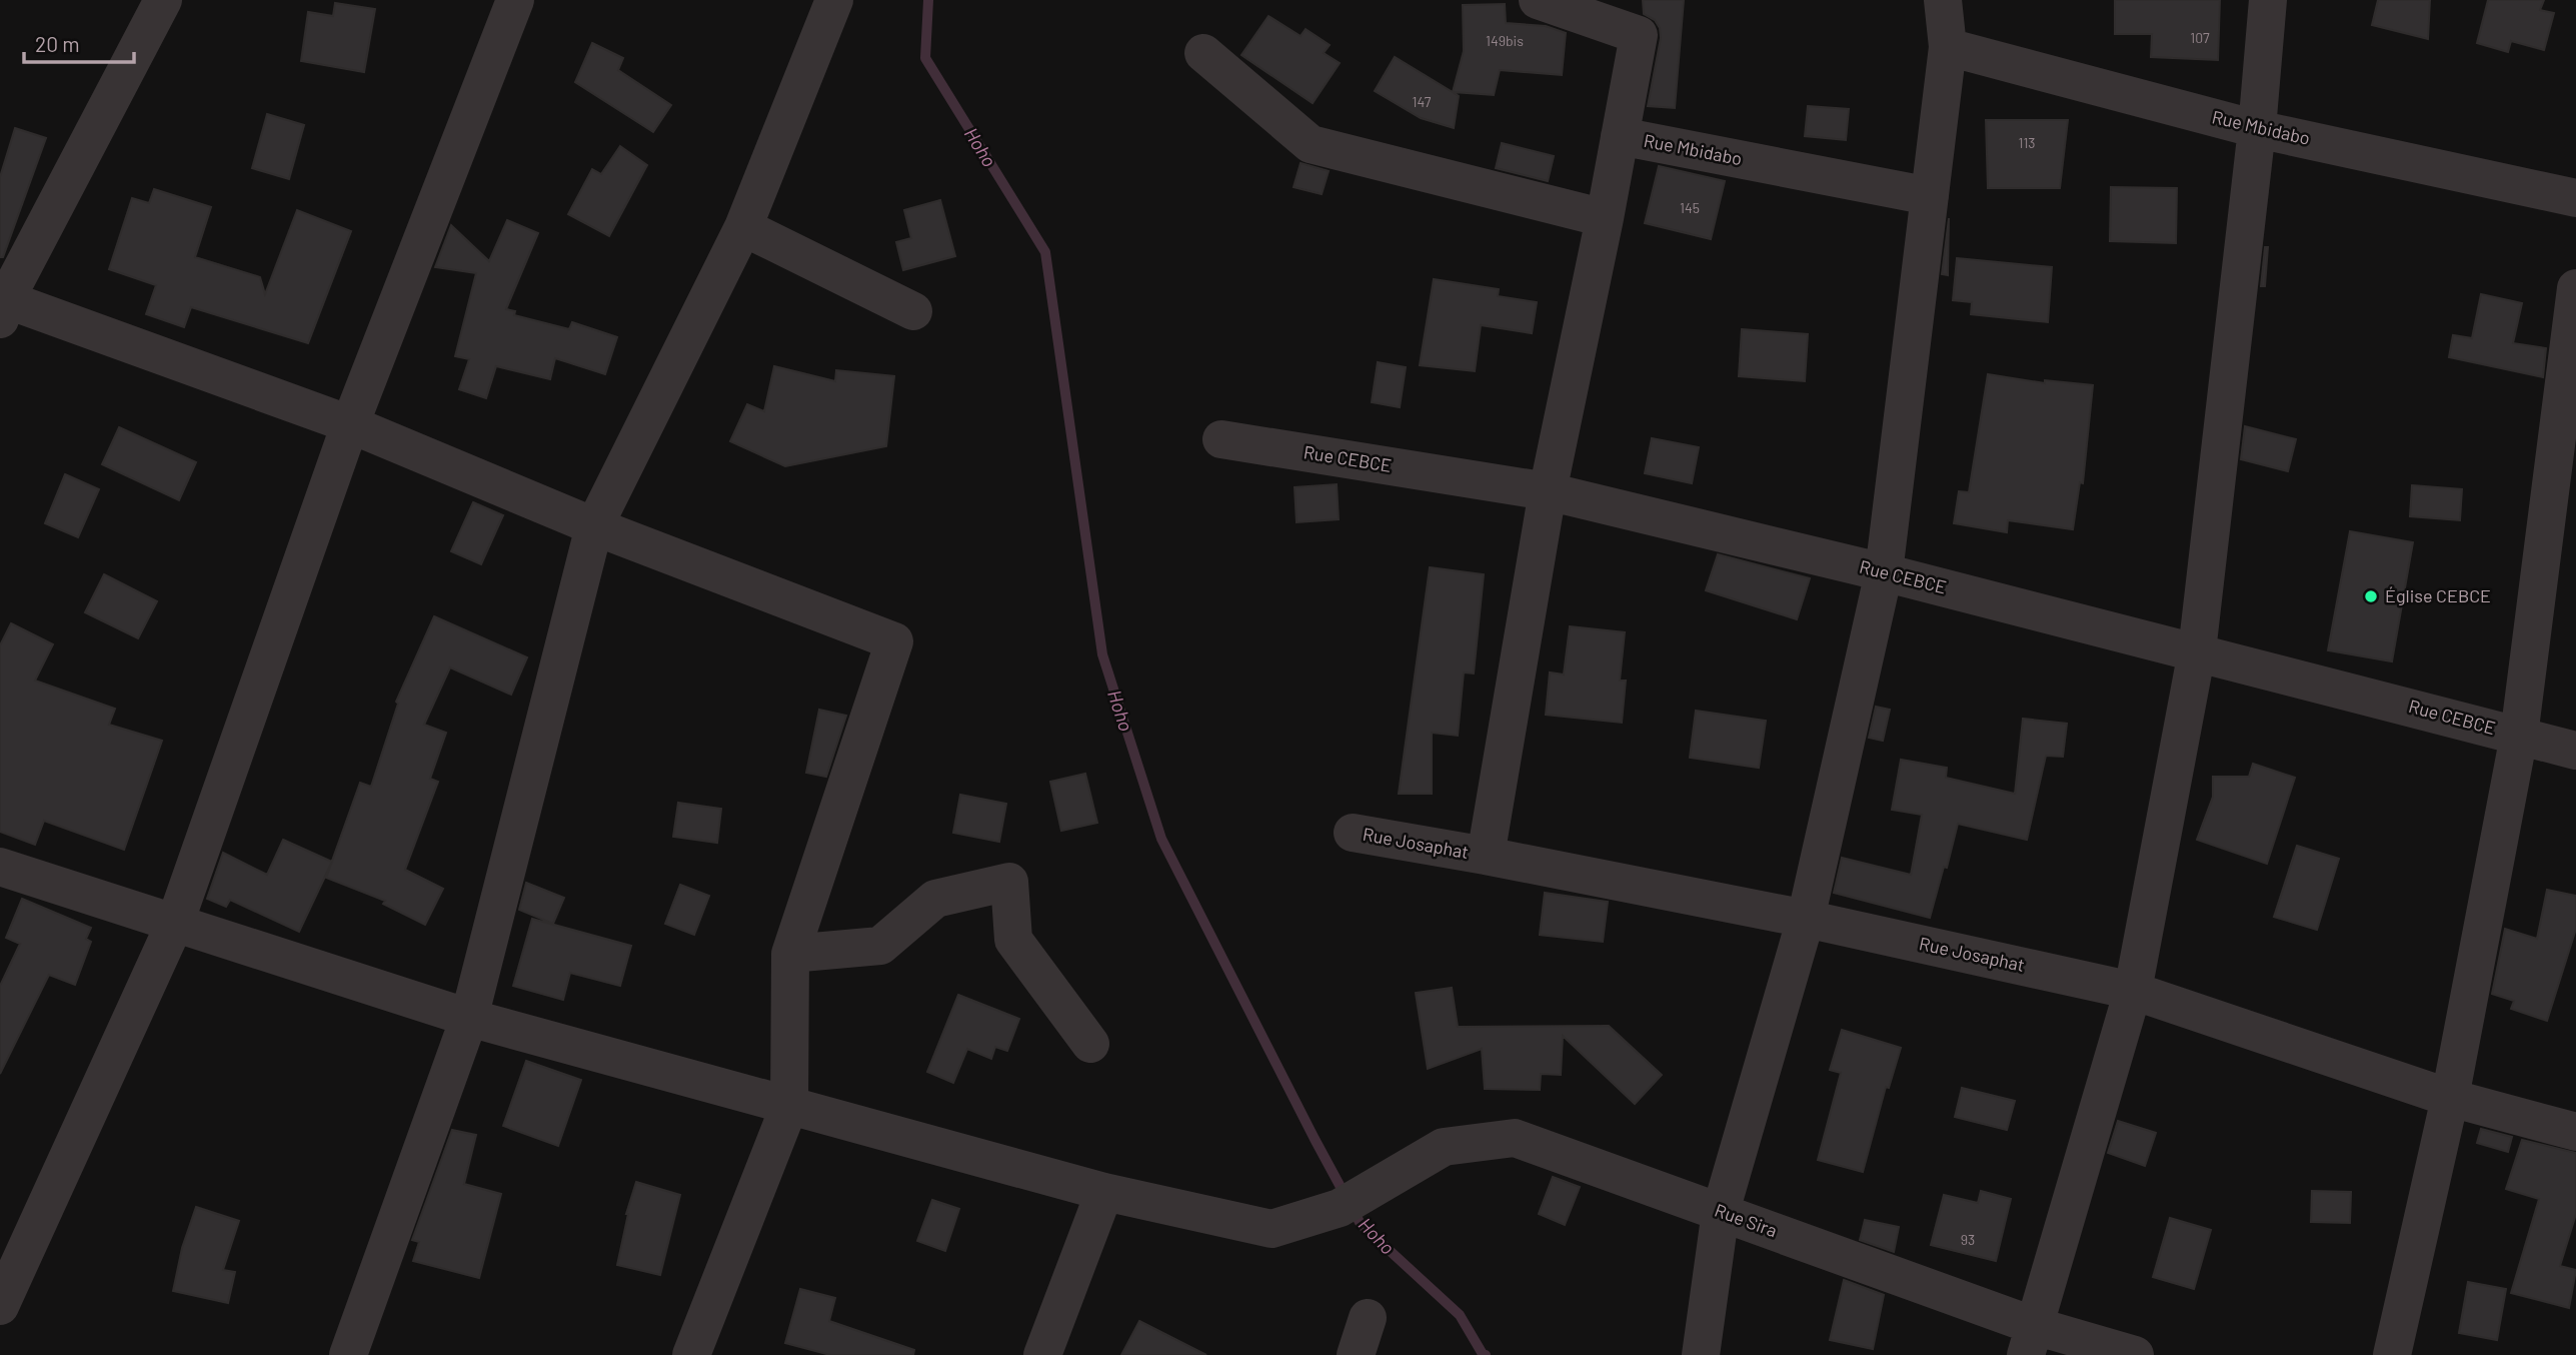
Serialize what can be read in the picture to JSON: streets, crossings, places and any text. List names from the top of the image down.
{
  "streets": {
    "street": [
      "Rue Mbidabo",
      "Rue CEBCE",
      "Rue Josaphat",
      "Rue Sira"
    ]
  },
  "water": ["Hoho"],
  "places": ["Église CEBCE"],
  "house_numbers": [
    "107",
    "149bis",
    "147",
    "113",
    "145",
    "93"
  ],
  "scale_bar": "20 m"
}
